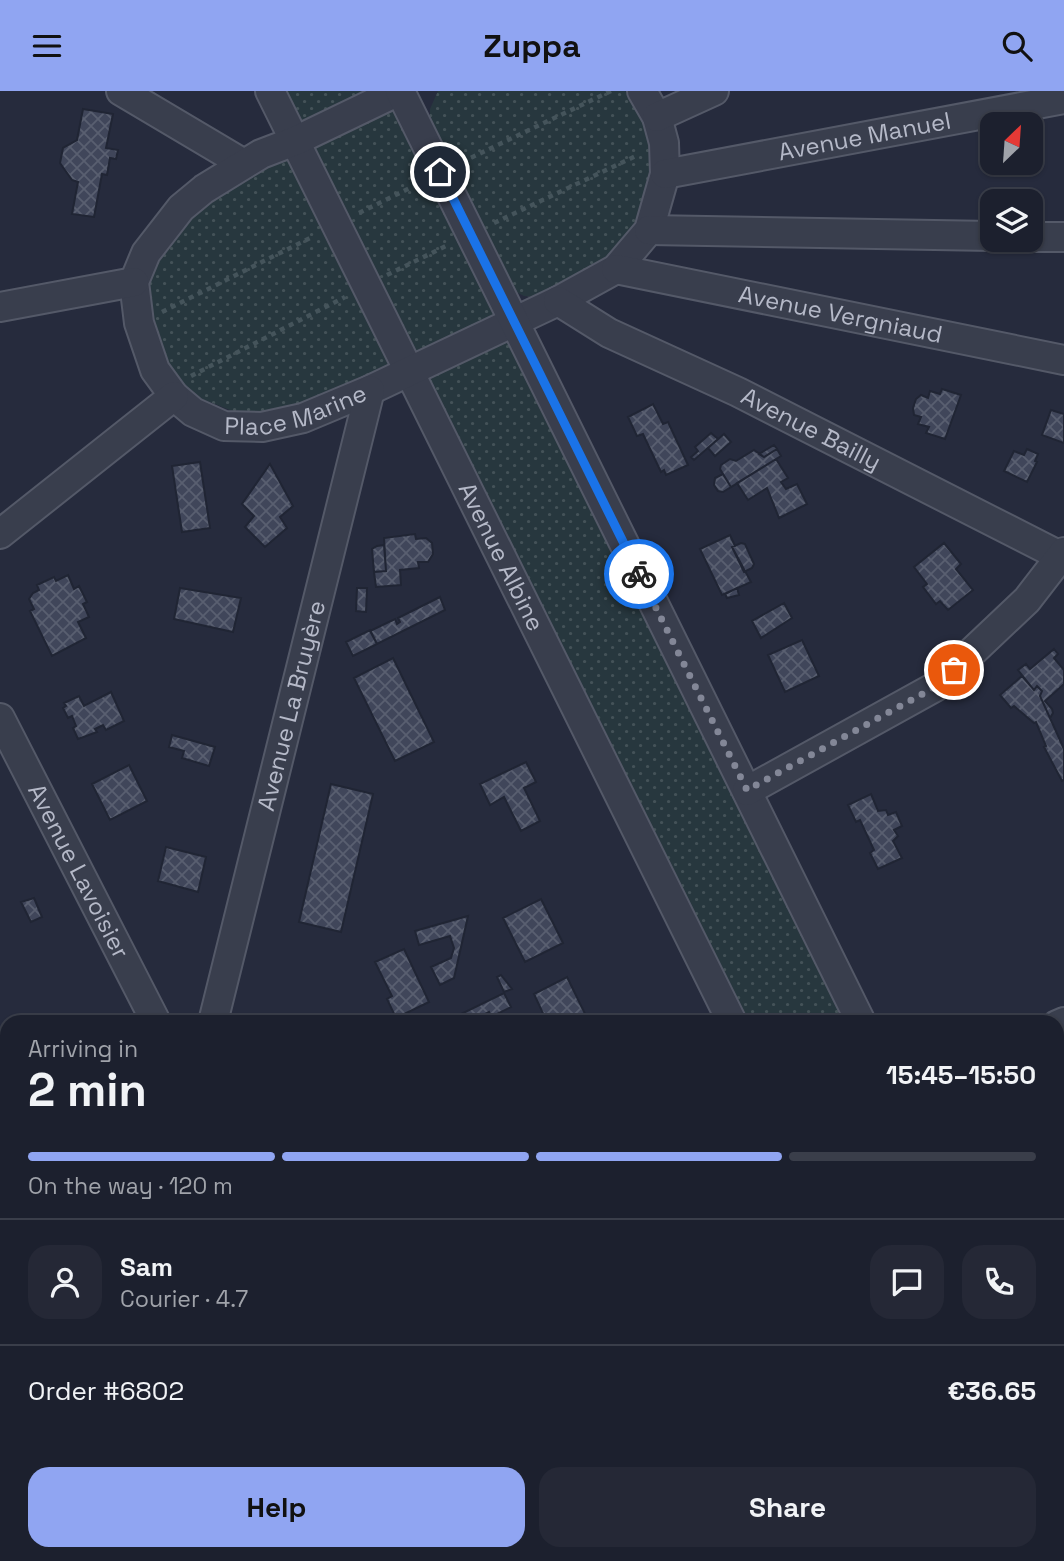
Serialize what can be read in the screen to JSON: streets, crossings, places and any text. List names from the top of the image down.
{
  "streets": {
    "street": [
      "Avenue Manuel",
      "Avenue Vergniaud",
      "Place Marine",
      "Avenue Bailly",
      "Avenue Albine",
      "Avenue La Bruyère",
      "Avenue Lavoisier"
    ]
  },
  "crossings": [
    ["Avenue Manuel", "Place Marine"],
    ["Avenue Vergniaud", "Place Marine"],
    ["Place Marine", "Avenue Bailly"],
    ["Place Marine", "Avenue Albine"],
    ["Place Marine", "Avenue La Bruyère"]
  ],
  "north": "top right",
  "page": {
    "header": "Zuppa",
    "heading": ["2 min", "Arriving in", "15:45–15:50"],
    "panel": [
      "Sam",
      "Courier · 4.7",
      "Order #6802",
      "€36.65"
    ],
    "bar": "On the way · 120 m",
    "buttons": ["Help", "Share"]
  }
}
